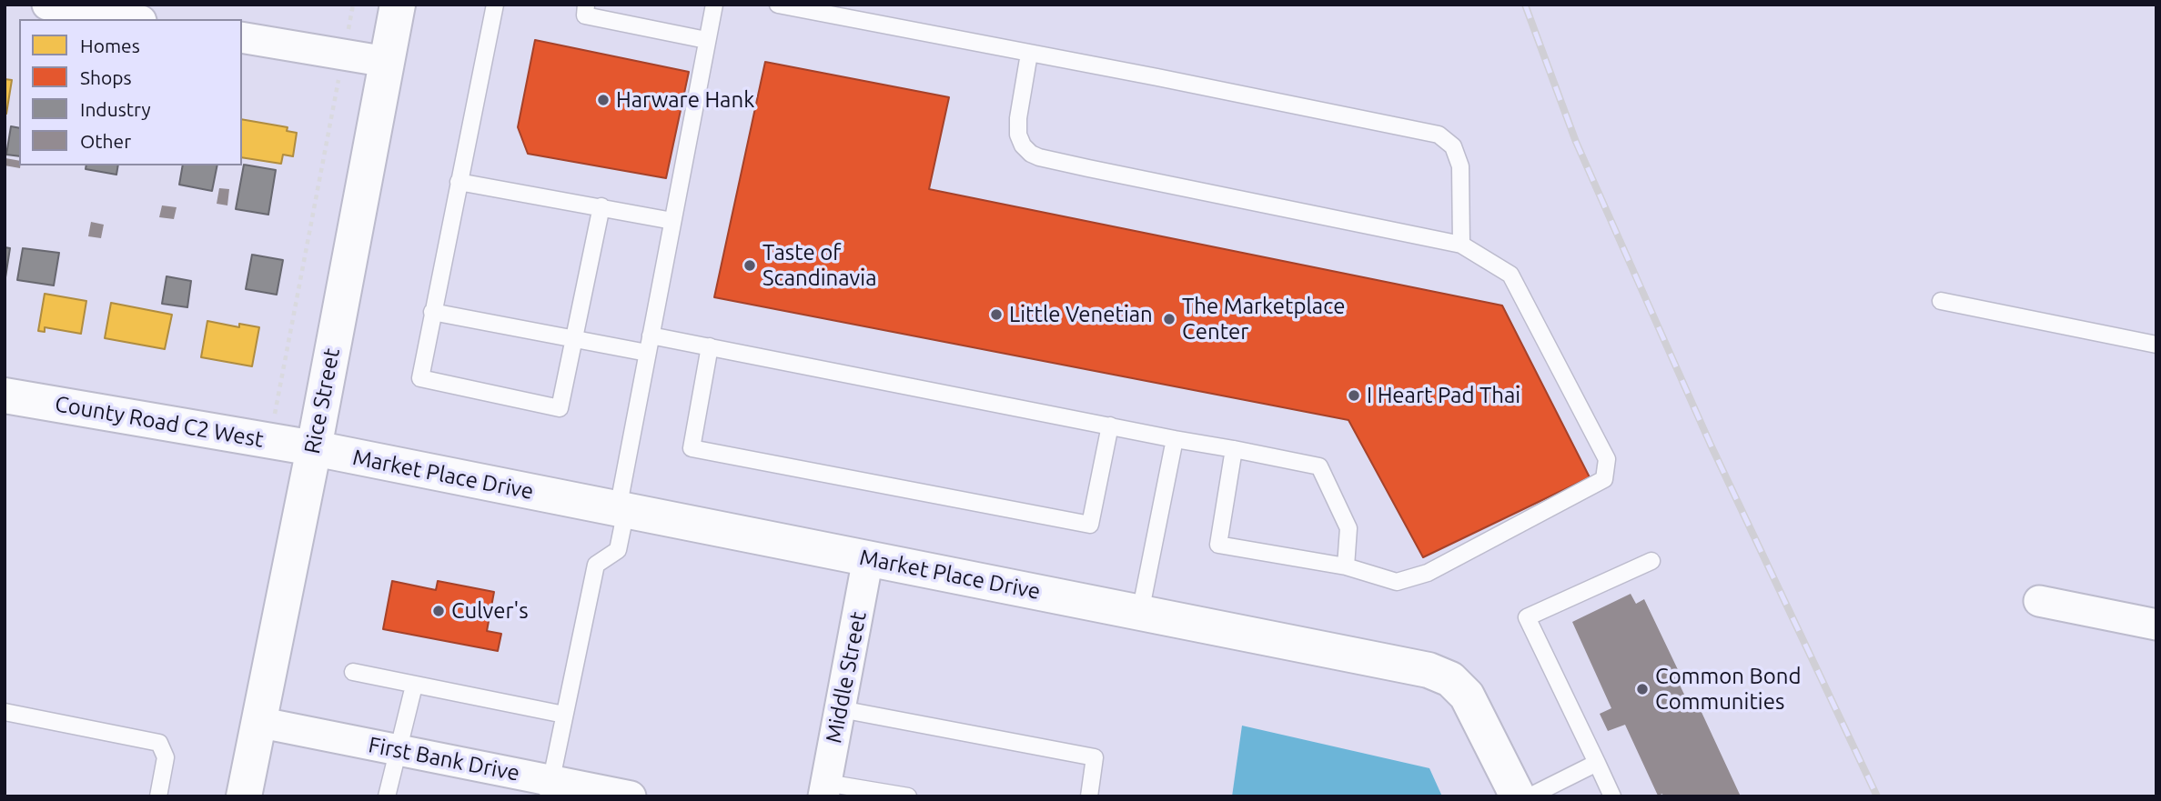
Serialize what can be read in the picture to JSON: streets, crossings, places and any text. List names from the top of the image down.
{
  "streets": {
    "street": [
      "Rice Street",
      "County Road C2 West",
      "Market Place Drive",
      "Middle Street",
      "First Bank Drive"
    ]
  },
  "crossings": [
    ["Rice Street", "County Road C2 West"],
    ["Rice Street", "Market Place Drive"],
    ["Rice Street", "First Bank Drive"],
    ["County Road C2 West", "Market Place Drive"],
    ["Market Place Drive", "Middle Street"]
  ],
  "places": [
    "Harware Hank",
    "Taste of Scandinavia",
    "Little Venetian",
    "The Marketplace Center",
    "I Heart Pad Thai",
    "Culver's",
    "Common Bond Communities"
  ],
  "legend": [
    "Homes",
    "Shops",
    "Industry",
    "Other"
  ]
}
